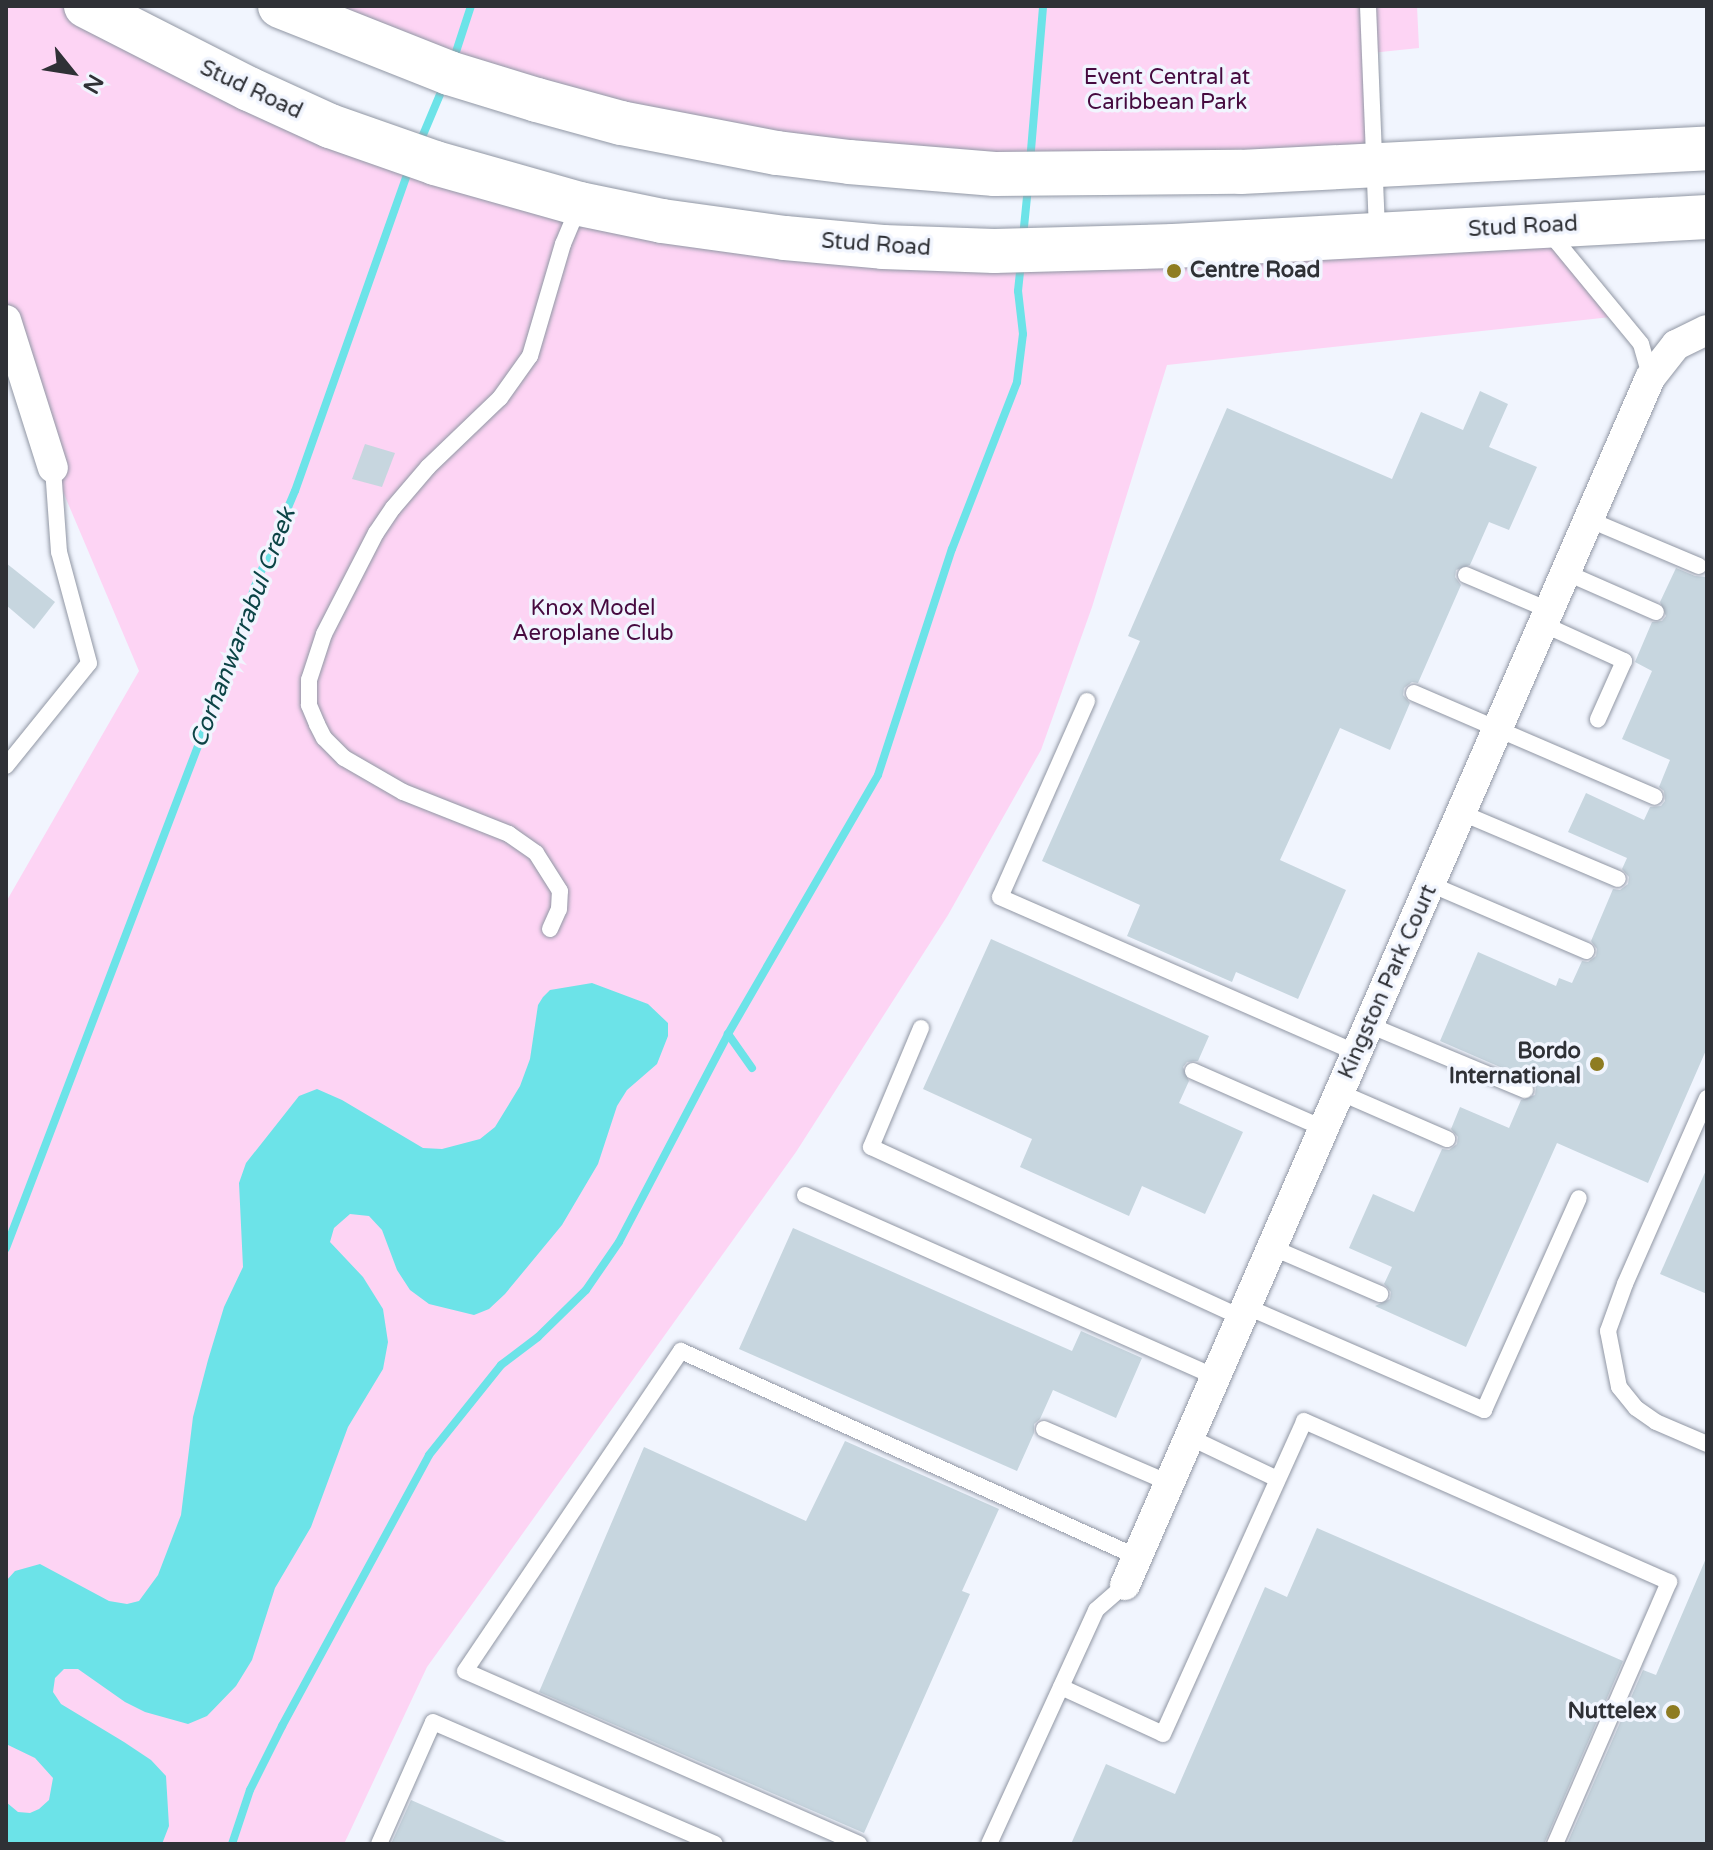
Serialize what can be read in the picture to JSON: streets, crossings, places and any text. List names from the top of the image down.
{
  "streets": {
    "highway": ["Stud Road"],
    "street": ["Kingston Park Court"]
  },
  "water": ["Corhanwarrabul Creek"],
  "parks": ["Event Central at Caribbean Park", "Knox Model Aeroplane Club"],
  "places": ["Centre Road", "Bordo International", "Nuttelex"],
  "north": "bottom right"
}
